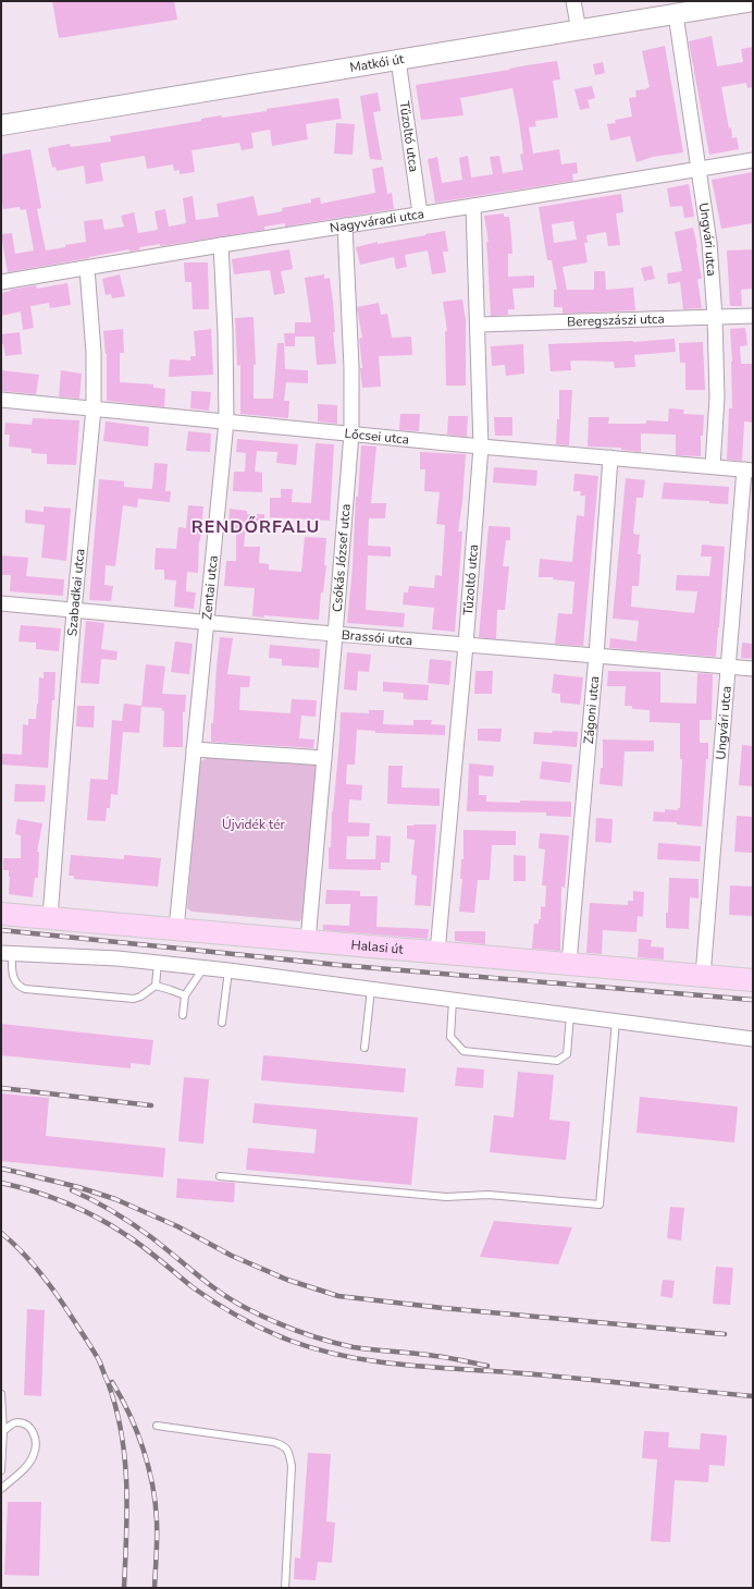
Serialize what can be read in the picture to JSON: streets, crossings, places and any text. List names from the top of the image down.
{
  "streets": {
    "main road": ["Halasi út"],
    "street": [
      "Matkói út",
      "Tűzoltó utca",
      "Nagyváradi utca",
      "Ungvári utca",
      "Beregszászi utca",
      "Lőcsei utca",
      "Csókás József utca",
      "Zentai utca",
      "Szabadkai utca",
      "Brassói utca",
      "Zágoni utca"
    ]
  },
  "crossings": [
    ["Matkói út", "Tűzoltó utca"],
    ["Matkói út", "Ungvári utca"],
    ["Tűzoltó utca", "Nagyváradi utca"],
    ["Tűzoltó utca", "Beregszászi utca"],
    ["Tűzoltó utca", "Lőcsei utca"],
    ["Tűzoltó utca", "Brassói utca"],
    ["Tűzoltó utca", "Halasi út"],
    ["Nagyváradi utca", "Ungvári utca"],
    ["Nagyváradi utca", "Csókás József utca"],
    ["Nagyváradi utca", "Zentai utca"],
    ["Nagyváradi utca", "Szabadkai utca"],
    ["Ungvári utca", "Beregszászi utca"],
    ["Ungvári utca", "Lőcsei utca"],
    ["Ungvári utca", "Brassói utca"],
    ["Ungvári utca", "Halasi út"],
    ["Lőcsei utca", "Csókás József utca"],
    ["Lőcsei utca", "Zentai utca"],
    ["Lőcsei utca", "Szabadkai utca"],
    ["Lőcsei utca", "Zágoni utca"],
    ["Csókás József utca", "Brassói utca"],
    ["Csókás József utca", "Halasi út"],
    ["Zentai utca", "Brassói utca"],
    ["Zentai utca", "Halasi út"],
    ["Szabadkai utca", "Brassói utca"],
    ["Szabadkai utca", "Halasi út"],
    ["Brassói utca", "Zágoni utca"],
    ["Zágoni utca", "Halasi út"]
  ],
  "districts": ["RENDŐRFALU"],
  "parks": ["Újvidék tér"]
}
